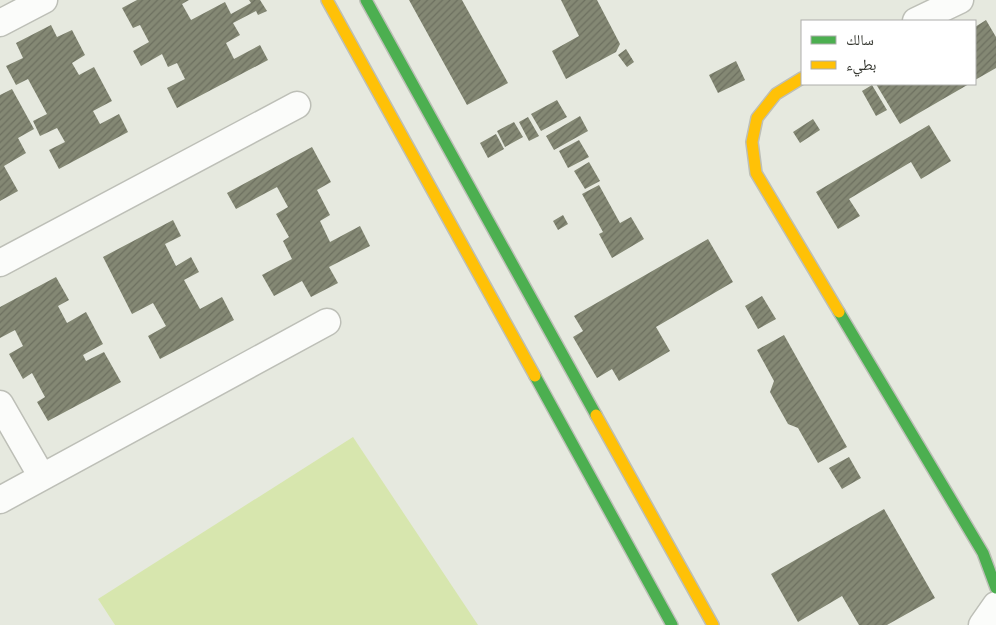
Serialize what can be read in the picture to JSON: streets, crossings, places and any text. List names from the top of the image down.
{
  "legend": ["سالك", "بطيء"]
}
